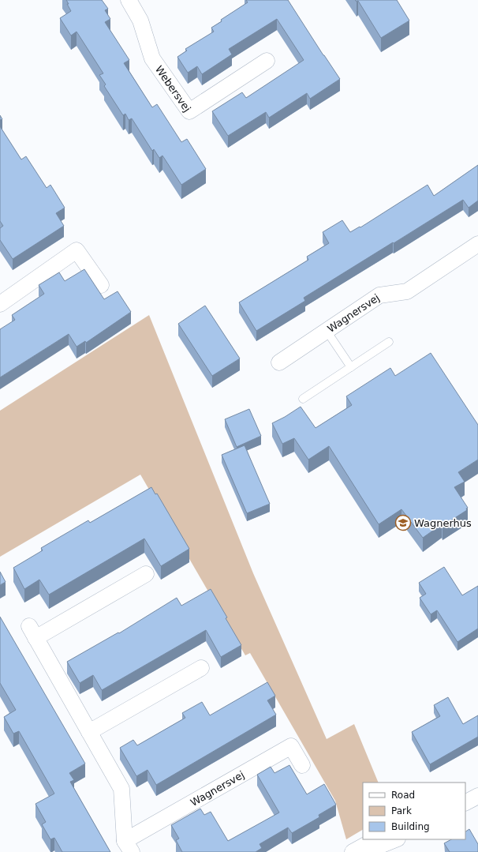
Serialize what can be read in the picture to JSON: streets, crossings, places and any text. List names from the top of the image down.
{
  "streets": {
    "street": ["Webersvej", "Wagnersvej"]
  },
  "places": {
    "school or university": ["Wagnerhus"]
  },
  "legend": ["Road", "Park", "Building"]
}
